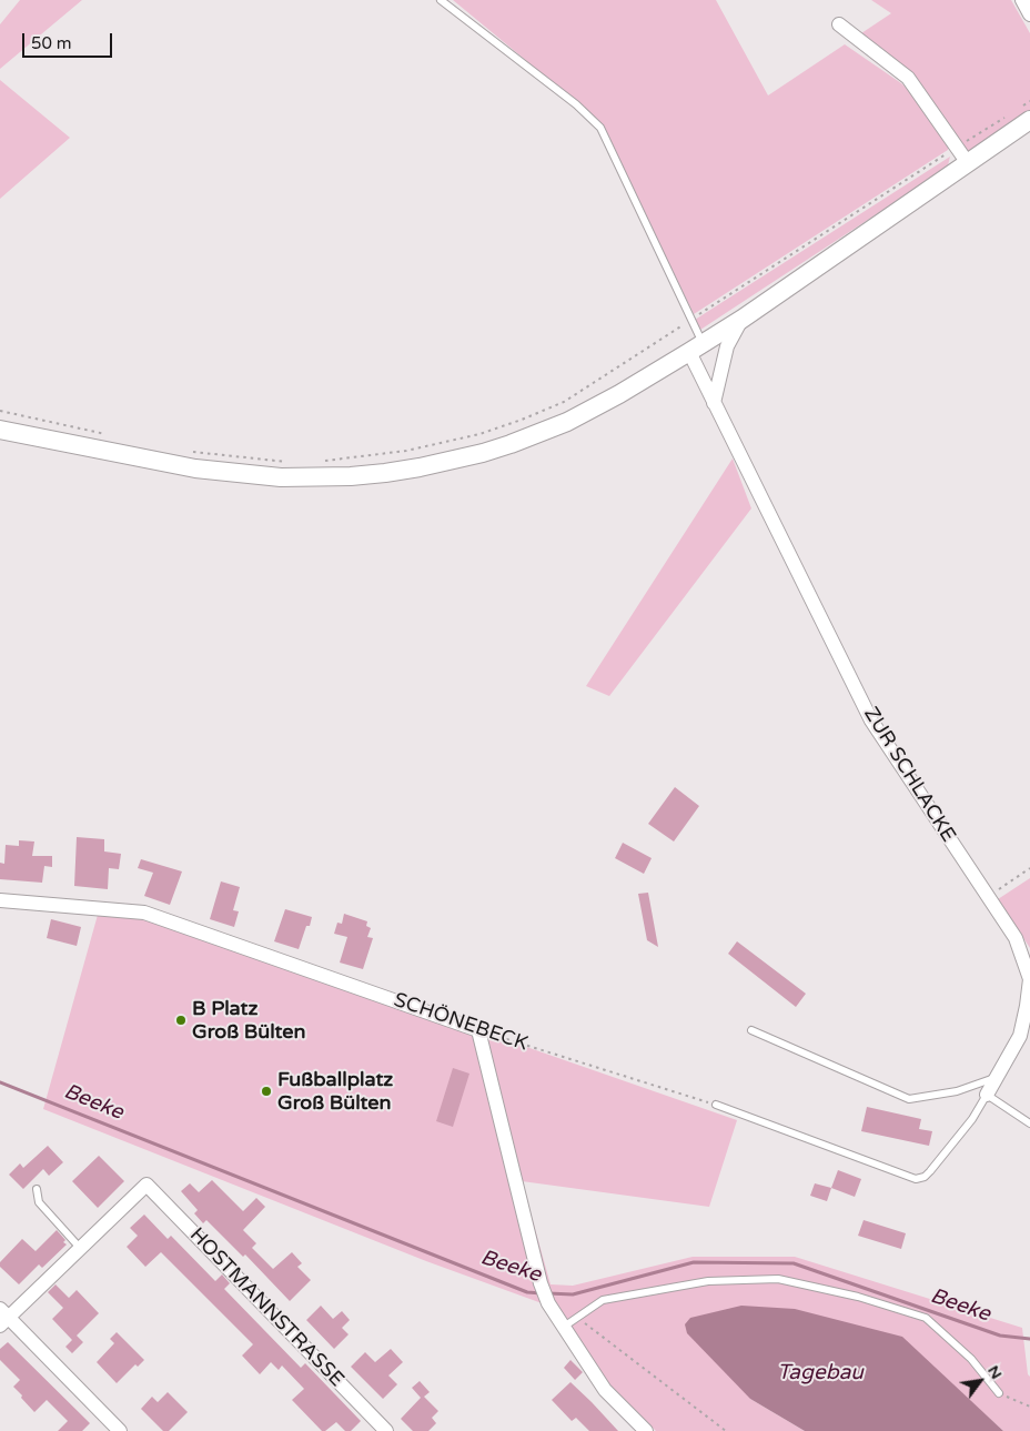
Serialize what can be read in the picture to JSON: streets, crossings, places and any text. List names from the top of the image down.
{
  "streets": {
    "street": ["ZUR SCHLACKE", "SCHÖNEBECK", "HOSTMANNSTRASSE"]
  },
  "crossings": [
    ["ZUR SCHLACKE", "SCHÖNEBECK"]
  ],
  "water": ["Beeke", "Tagebau"],
  "places": ["B Platz Groß Bülten", "Fußballplatz Groß Bülten"],
  "scale_bar": "50 m",
  "north": "top right"
}
